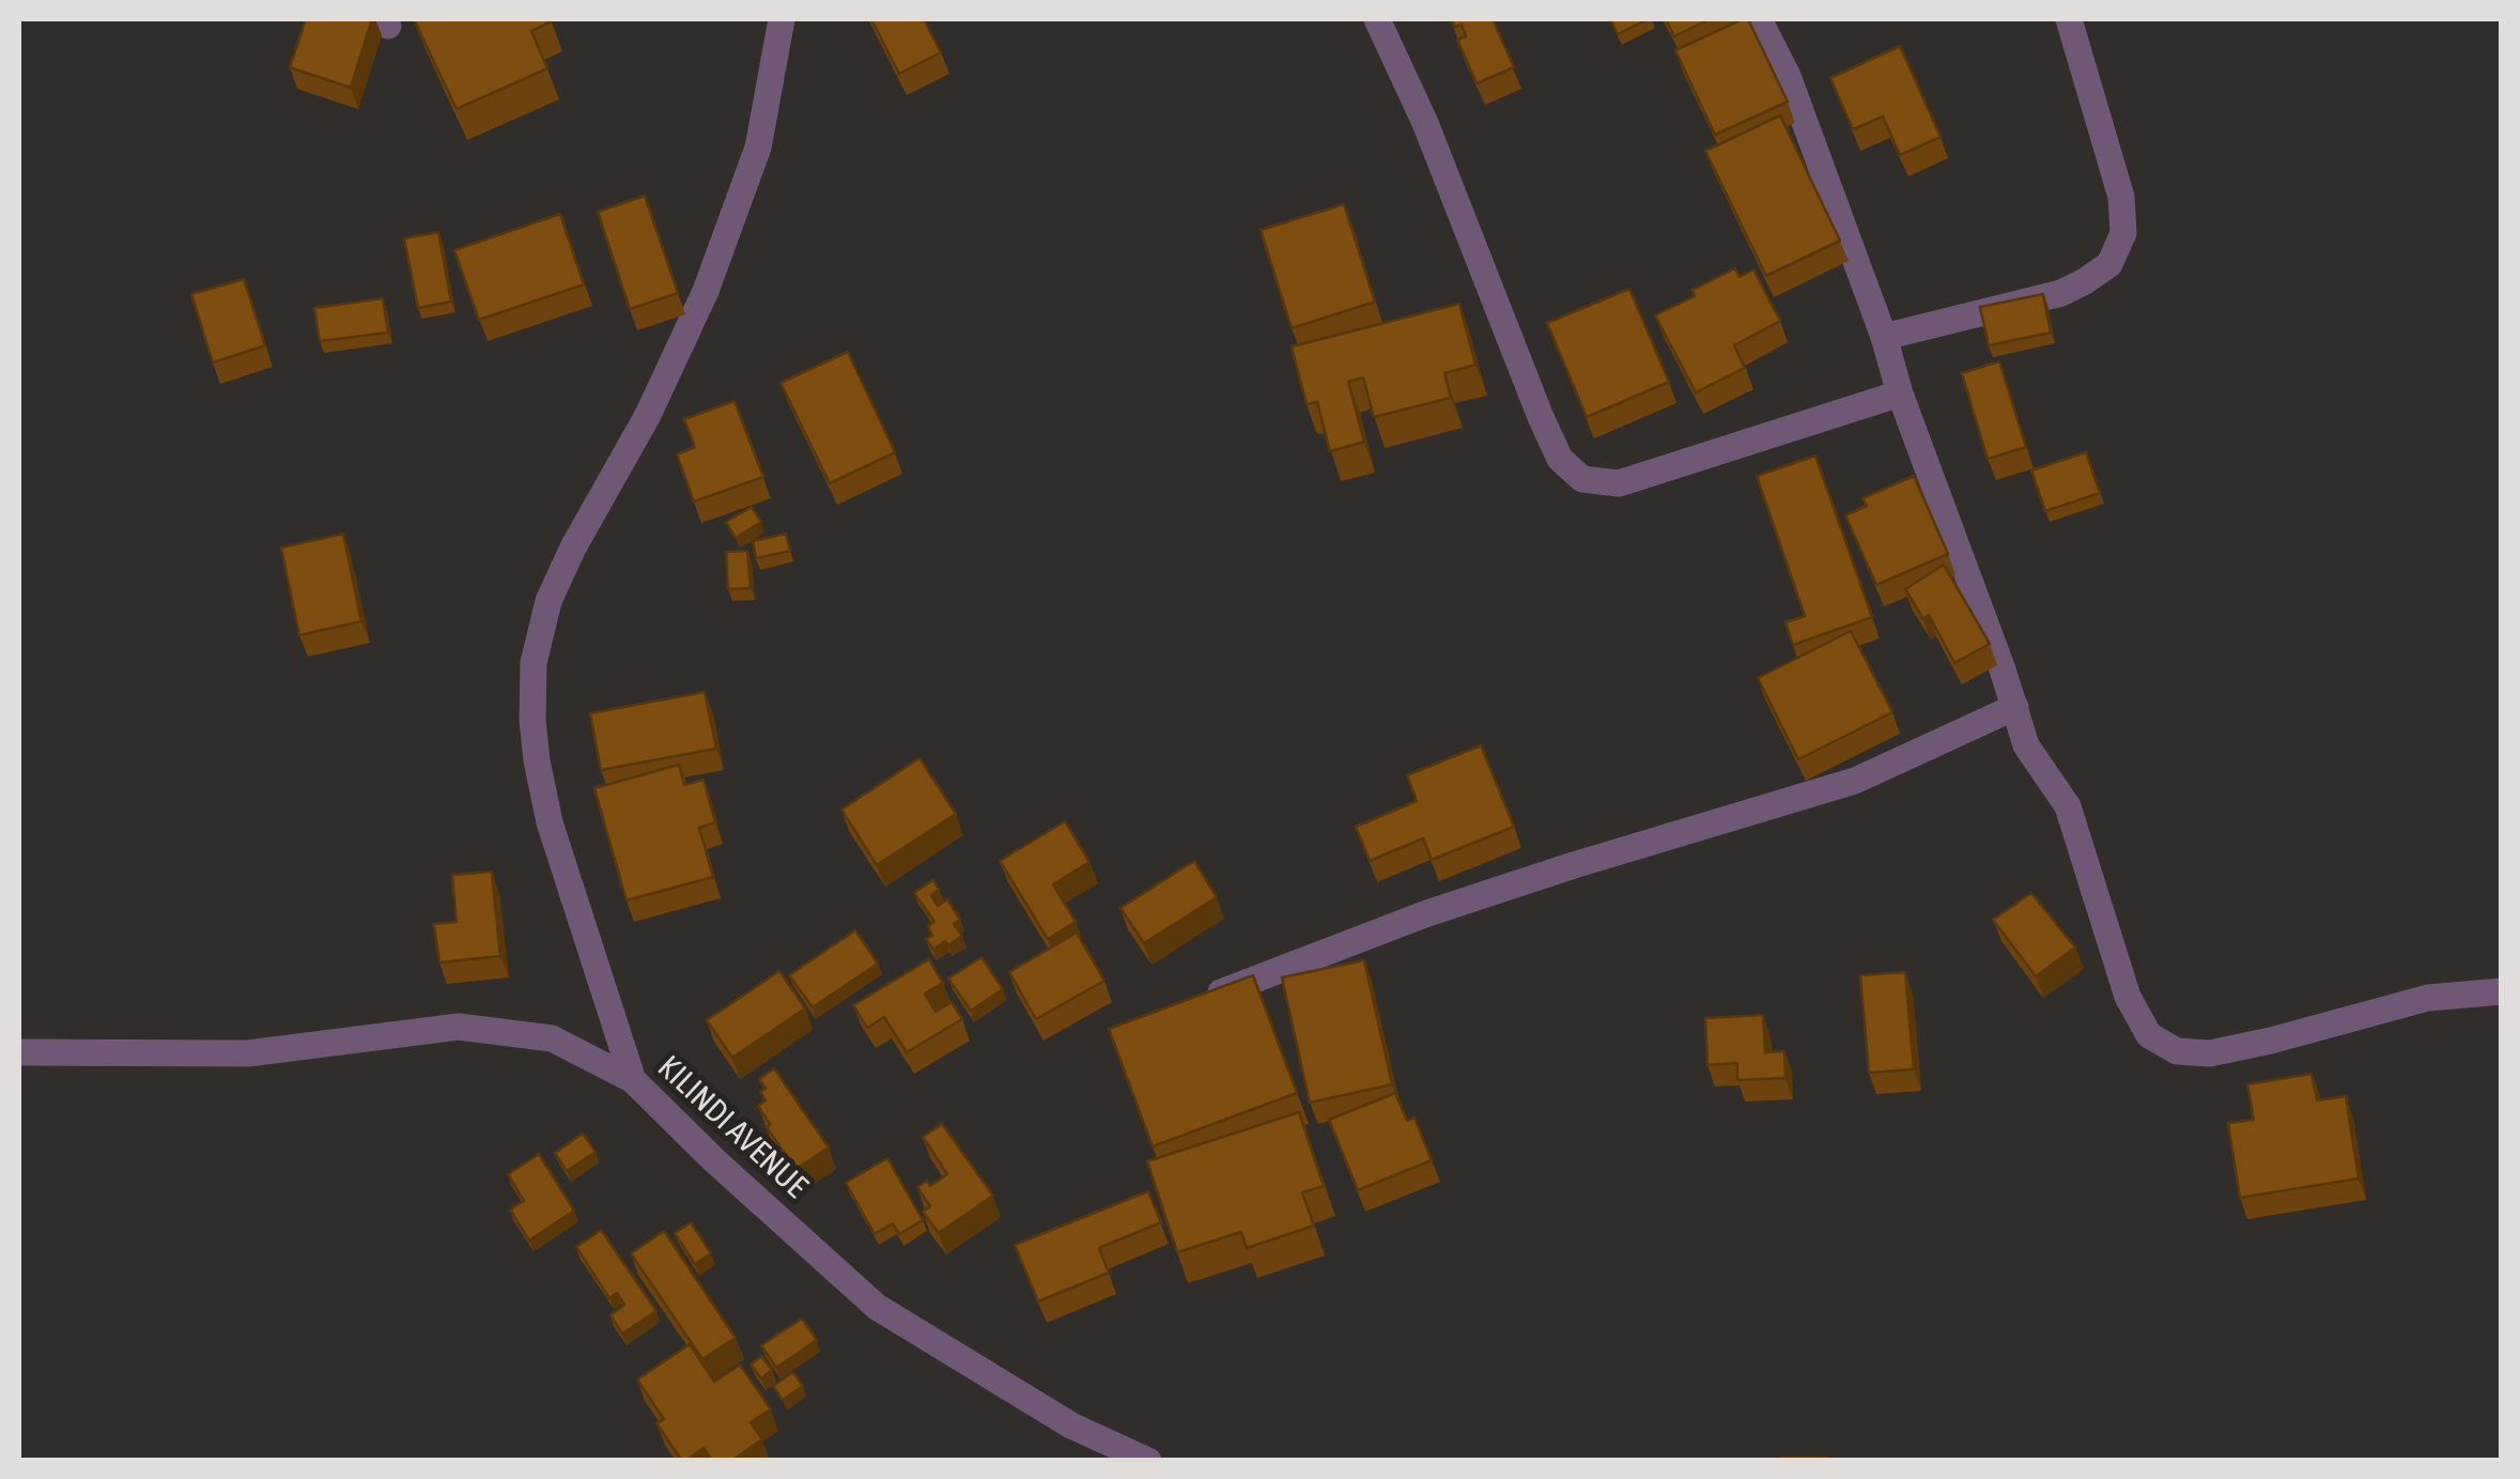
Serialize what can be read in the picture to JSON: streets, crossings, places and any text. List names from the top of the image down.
{
  "streets": {
    "street": ["KILINDI AVENUE"]
  }
}
